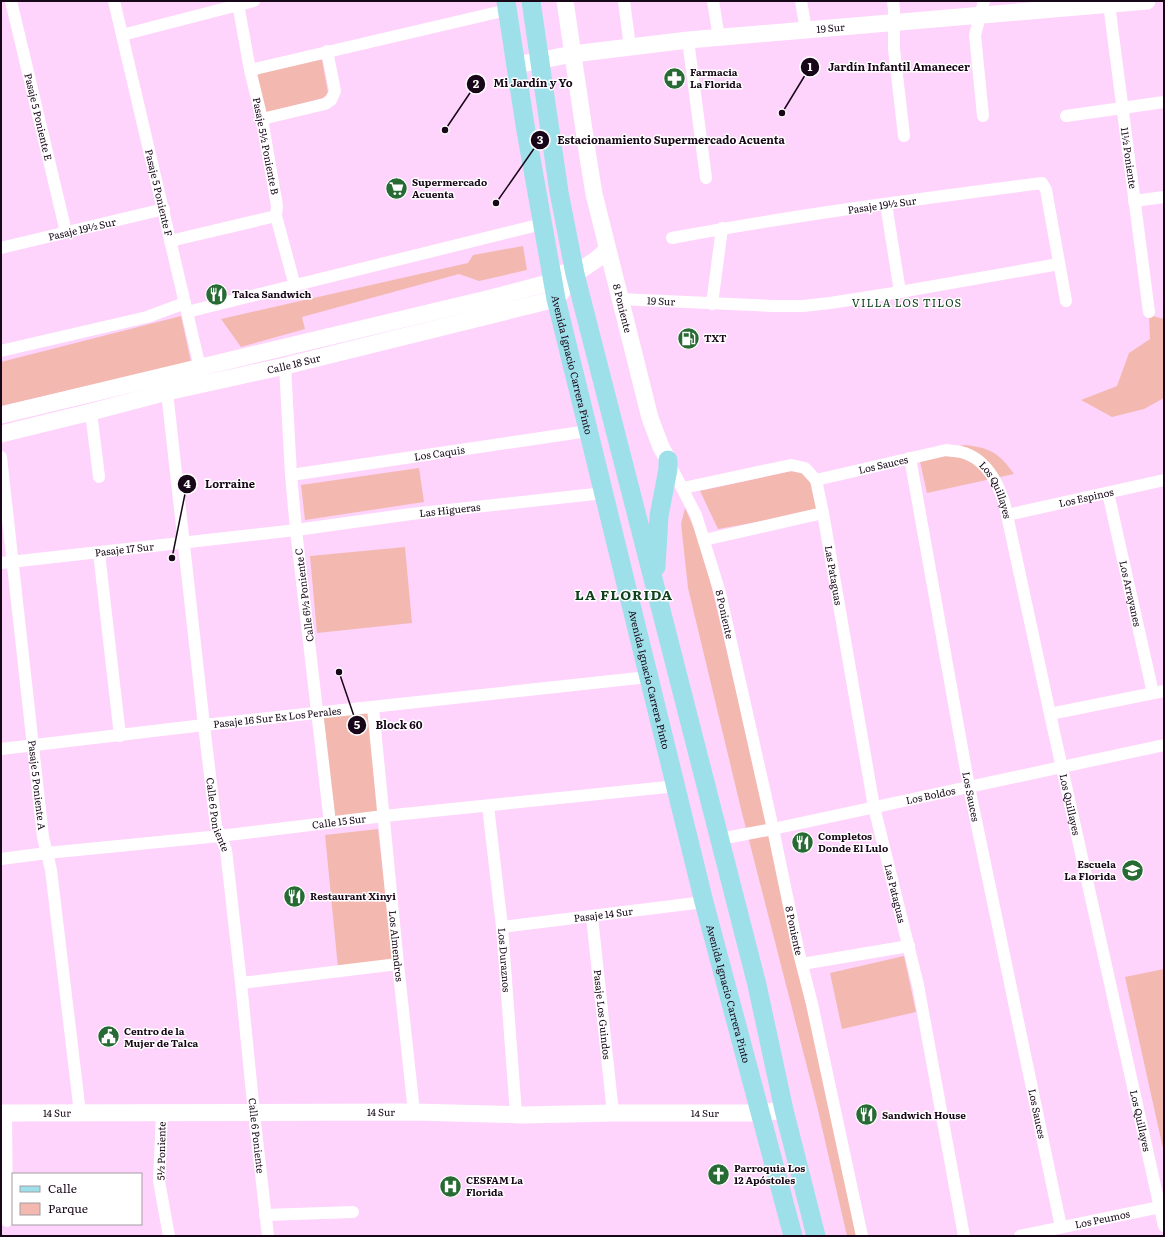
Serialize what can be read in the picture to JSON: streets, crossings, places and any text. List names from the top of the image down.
{
  "streets": {
    "main road": ["Avenida Ignacio Carrera Pinto"],
    "street": [
      "19 Sur",
      "Pasaje 5 Poniente E",
      "Pasaje 5½ Poniente B",
      "11½ Poniente",
      "Pasaje 5 Poniente F",
      "Pasaje 19½ Sur",
      "8 Poniente",
      "Calle 18 Sur",
      "Los Caquis",
      "Los Sauces",
      "Los Quillayes",
      "Los Espinos",
      "Las Higueras",
      "Pasaje 17 Sur",
      "Las Pataguas",
      "Los Arrayanes",
      "Calle 6½ Poniente C",
      "Pasaje 16 Sur Ex Los Perales",
      "Pasaje 5 Poniente A",
      "Los Boldos",
      "Calle 6 Poniente",
      "Calle 15 Sur",
      "Pasaje 14 Sur",
      "Los Almendros",
      "Los Duraznos",
      "Pasaje Los Guindos",
      "14 Sur",
      "5½ Poniente",
      "Los Peumos"
    ]
  },
  "crossings": [
    ["19 Sur", "11½ Poniente"],
    ["19 Sur", "Pasaje 19½ Sur"],
    ["19 Sur", "8 Poniente"],
    ["19 Sur", "Avenida Ignacio Carrera Pinto"],
    ["Pasaje 5 Poniente E", "Pasaje 19½ Sur"],
    ["Pasaje 5 Poniente F", "Pasaje 19½ Sur"],
    ["Pasaje 5 Poniente F", "Calle 18 Sur"],
    ["8 Poniente", "Calle 18 Sur"],
    ["8 Poniente", "Los Boldos"],
    ["Calle 18 Sur", "Avenida Ignacio Carrera Pinto"],
    ["Calle 18 Sur", "Calle 6½ Poniente C"],
    ["Calle 18 Sur", "Calle 6 Poniente"],
    ["Avenida Ignacio Carrera Pinto", "Los Caquis"],
    ["Avenida Ignacio Carrera Pinto", "Las Higueras"],
    ["Avenida Ignacio Carrera Pinto", "Pasaje 16 Sur Ex Los Perales"],
    ["Avenida Ignacio Carrera Pinto", "Calle 15 Sur"],
    ["Avenida Ignacio Carrera Pinto", "Pasaje 14 Sur"],
    ["Avenida Ignacio Carrera Pinto", "14 Sur"],
    ["Los Caquis", "Calle 6½ Poniente C"],
    ["Los Sauces", "Los Quillayes"],
    ["Los Sauces", "Las Pataguas"],
    ["Los Sauces", "Los Boldos"],
    ["Los Sauces", "Los Peumos"],
    ["Los Quillayes", "Los Espinos"],
    ["Los Quillayes", "Los Boldos"],
    ["Los Quillayes", "Los Peumos"],
    ["Los Espinos", "Los Arrayanes"],
    ["Las Higueras", "Pasaje 17 Sur"],
    ["Las Higueras", "Calle 6½ Poniente C"],
    ["Pasaje 17 Sur", "Calle 6½ Poniente C"],
    ["Pasaje 17 Sur", "Pasaje 5 Poniente A"],
    ["Pasaje 17 Sur", "Calle 6 Poniente"],
    ["Las Pataguas", "Los Boldos"],
    ["Calle 6½ Poniente C", "Pasaje 16 Sur Ex Los Perales"],
    ["Calle 6½ Poniente C", "Calle 15 Sur"],
    ["Pasaje 16 Sur Ex Los Perales", "Pasaje 5 Poniente A"],
    ["Pasaje 16 Sur Ex Los Perales", "Calle 6 Poniente"],
    ["Pasaje 16 Sur Ex Los Perales", "Los Almendros"],
    ["Pasaje 5 Poniente A", "Calle 15 Sur"],
    ["Pasaje 5 Poniente A", "14 Sur"],
    ["Calle 6 Poniente", "Calle 15 Sur"],
    ["Calle 6 Poniente", "14 Sur"],
    ["Calle 15 Sur", "Los Almendros"],
    ["Calle 15 Sur", "Los Duraznos"],
    ["Pasaje 14 Sur", "Los Duraznos"],
    ["Pasaje 14 Sur", "Pasaje Los Guindos"],
    ["Los Almendros", "14 Sur"],
    ["Los Duraznos", "14 Sur"],
    ["Pasaje Los Guindos", "14 Sur"],
    ["14 Sur", "5½ Poniente"]
  ],
  "districts": ["VILLA LOS TILOS", "LA FLORIDA"],
  "places": {
    "pharmacy": ["Farmacia La Florida"],
    "other": [
      "Jardín Infantil Amanecer",
      "Mi Jardín y Yo",
      "Estacionamiento Supermercado Acuenta",
      "Lorraine",
      "Block 60"
    ],
    "supermarket": ["Supermercado Acuenta"],
    "restaurant": [
      "Talca Sandwich",
      "Completos Donde El Lulo",
      "Restaurant Xinyi",
      "Sandwich House"
    ],
    "fuel station": ["TXT"],
    "school or university": ["Escuela La Florida"],
    "public building": ["Centro de la Mujer de Talca"],
    "church": ["Parroquia Los 12 Apóstoles"],
    "hospital": ["CESFAM La Florida"]
  },
  "legend": ["Calle", "Parque"]
}
